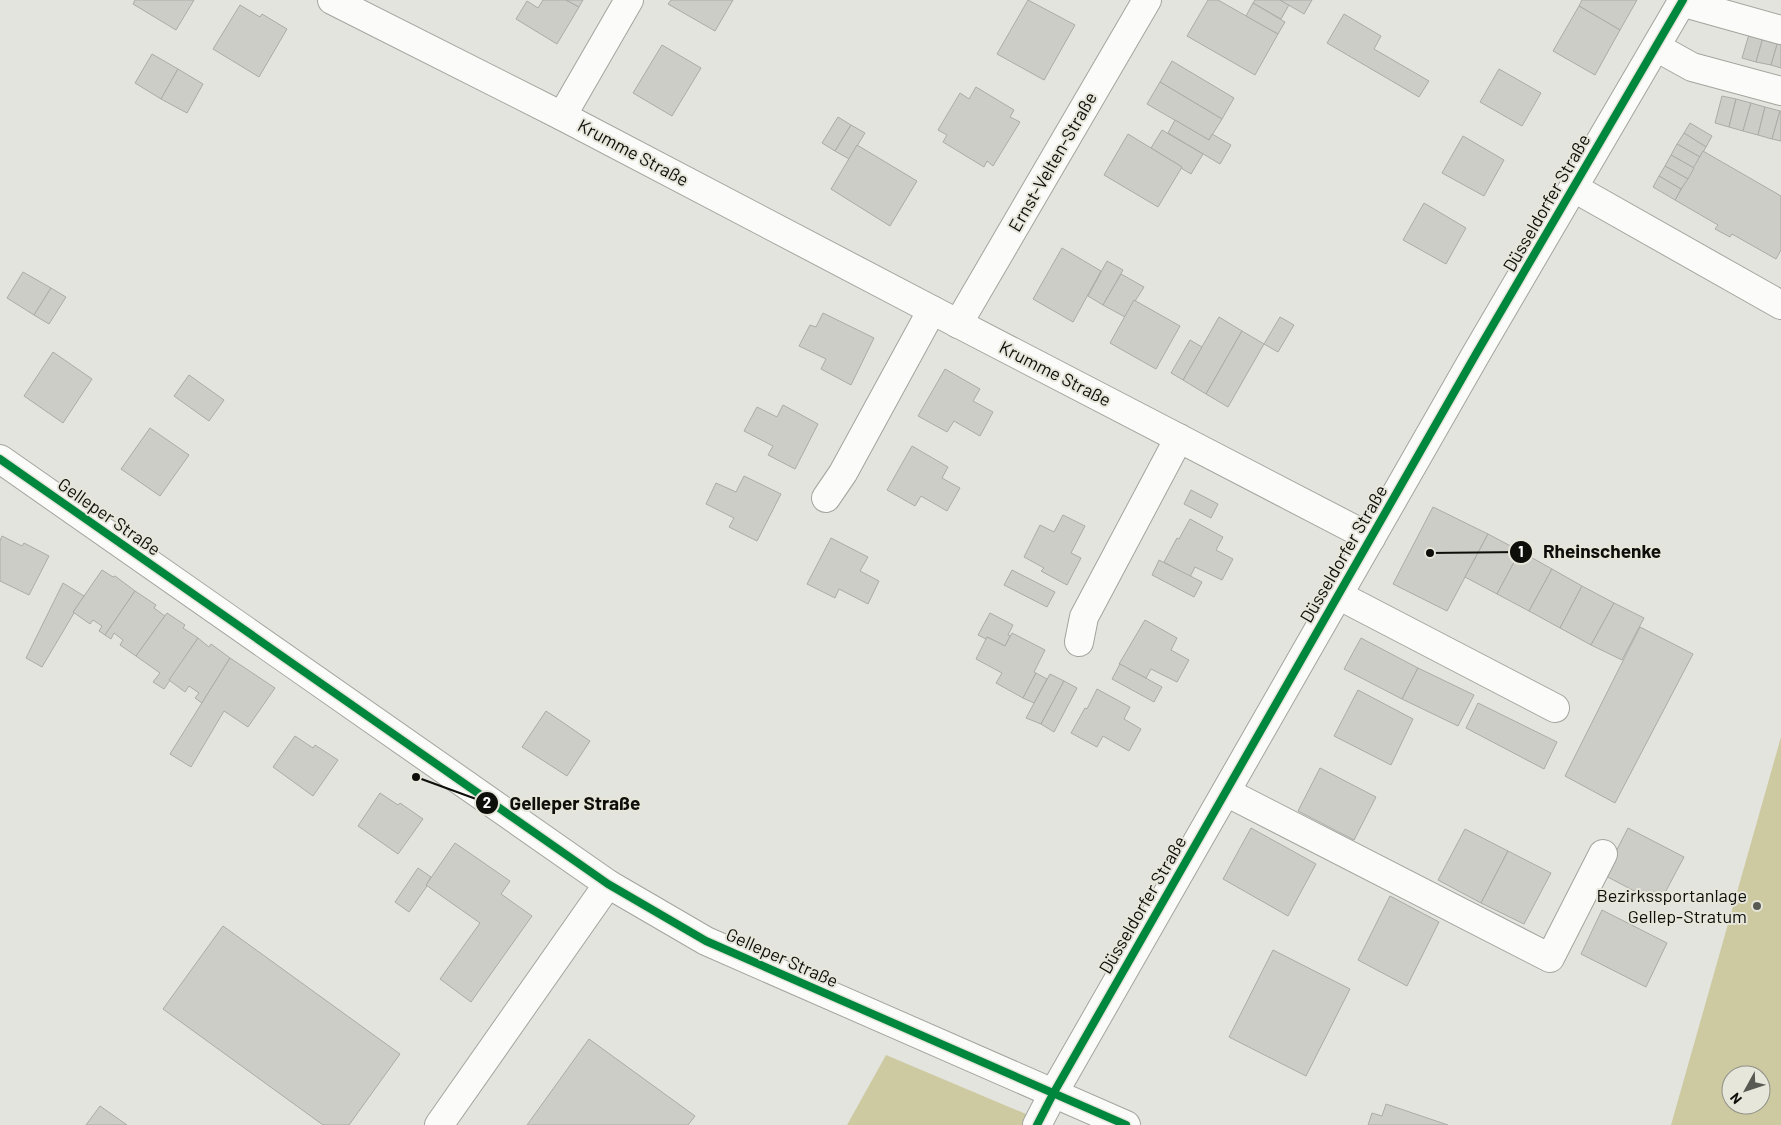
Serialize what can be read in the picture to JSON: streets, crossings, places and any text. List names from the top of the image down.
{
  "streets": {
    "street": [
      "Krumme Straße",
      "Ernst-Velten-Straße",
      "Düsseldorfer Straße",
      "Gelleper Straße"
    ]
  },
  "crossings": [
    ["Krumme Straße", "Ernst-Velten-Straße"],
    ["Krumme Straße", "Düsseldorfer Straße"],
    ["Düsseldorfer Straße", "Gelleper Straße"]
  ],
  "places": ["Rheinschenke", "Gelleper Straße", "Bezirkssportanlage Gellep-Stratum"],
  "north": "bottom left"
}
